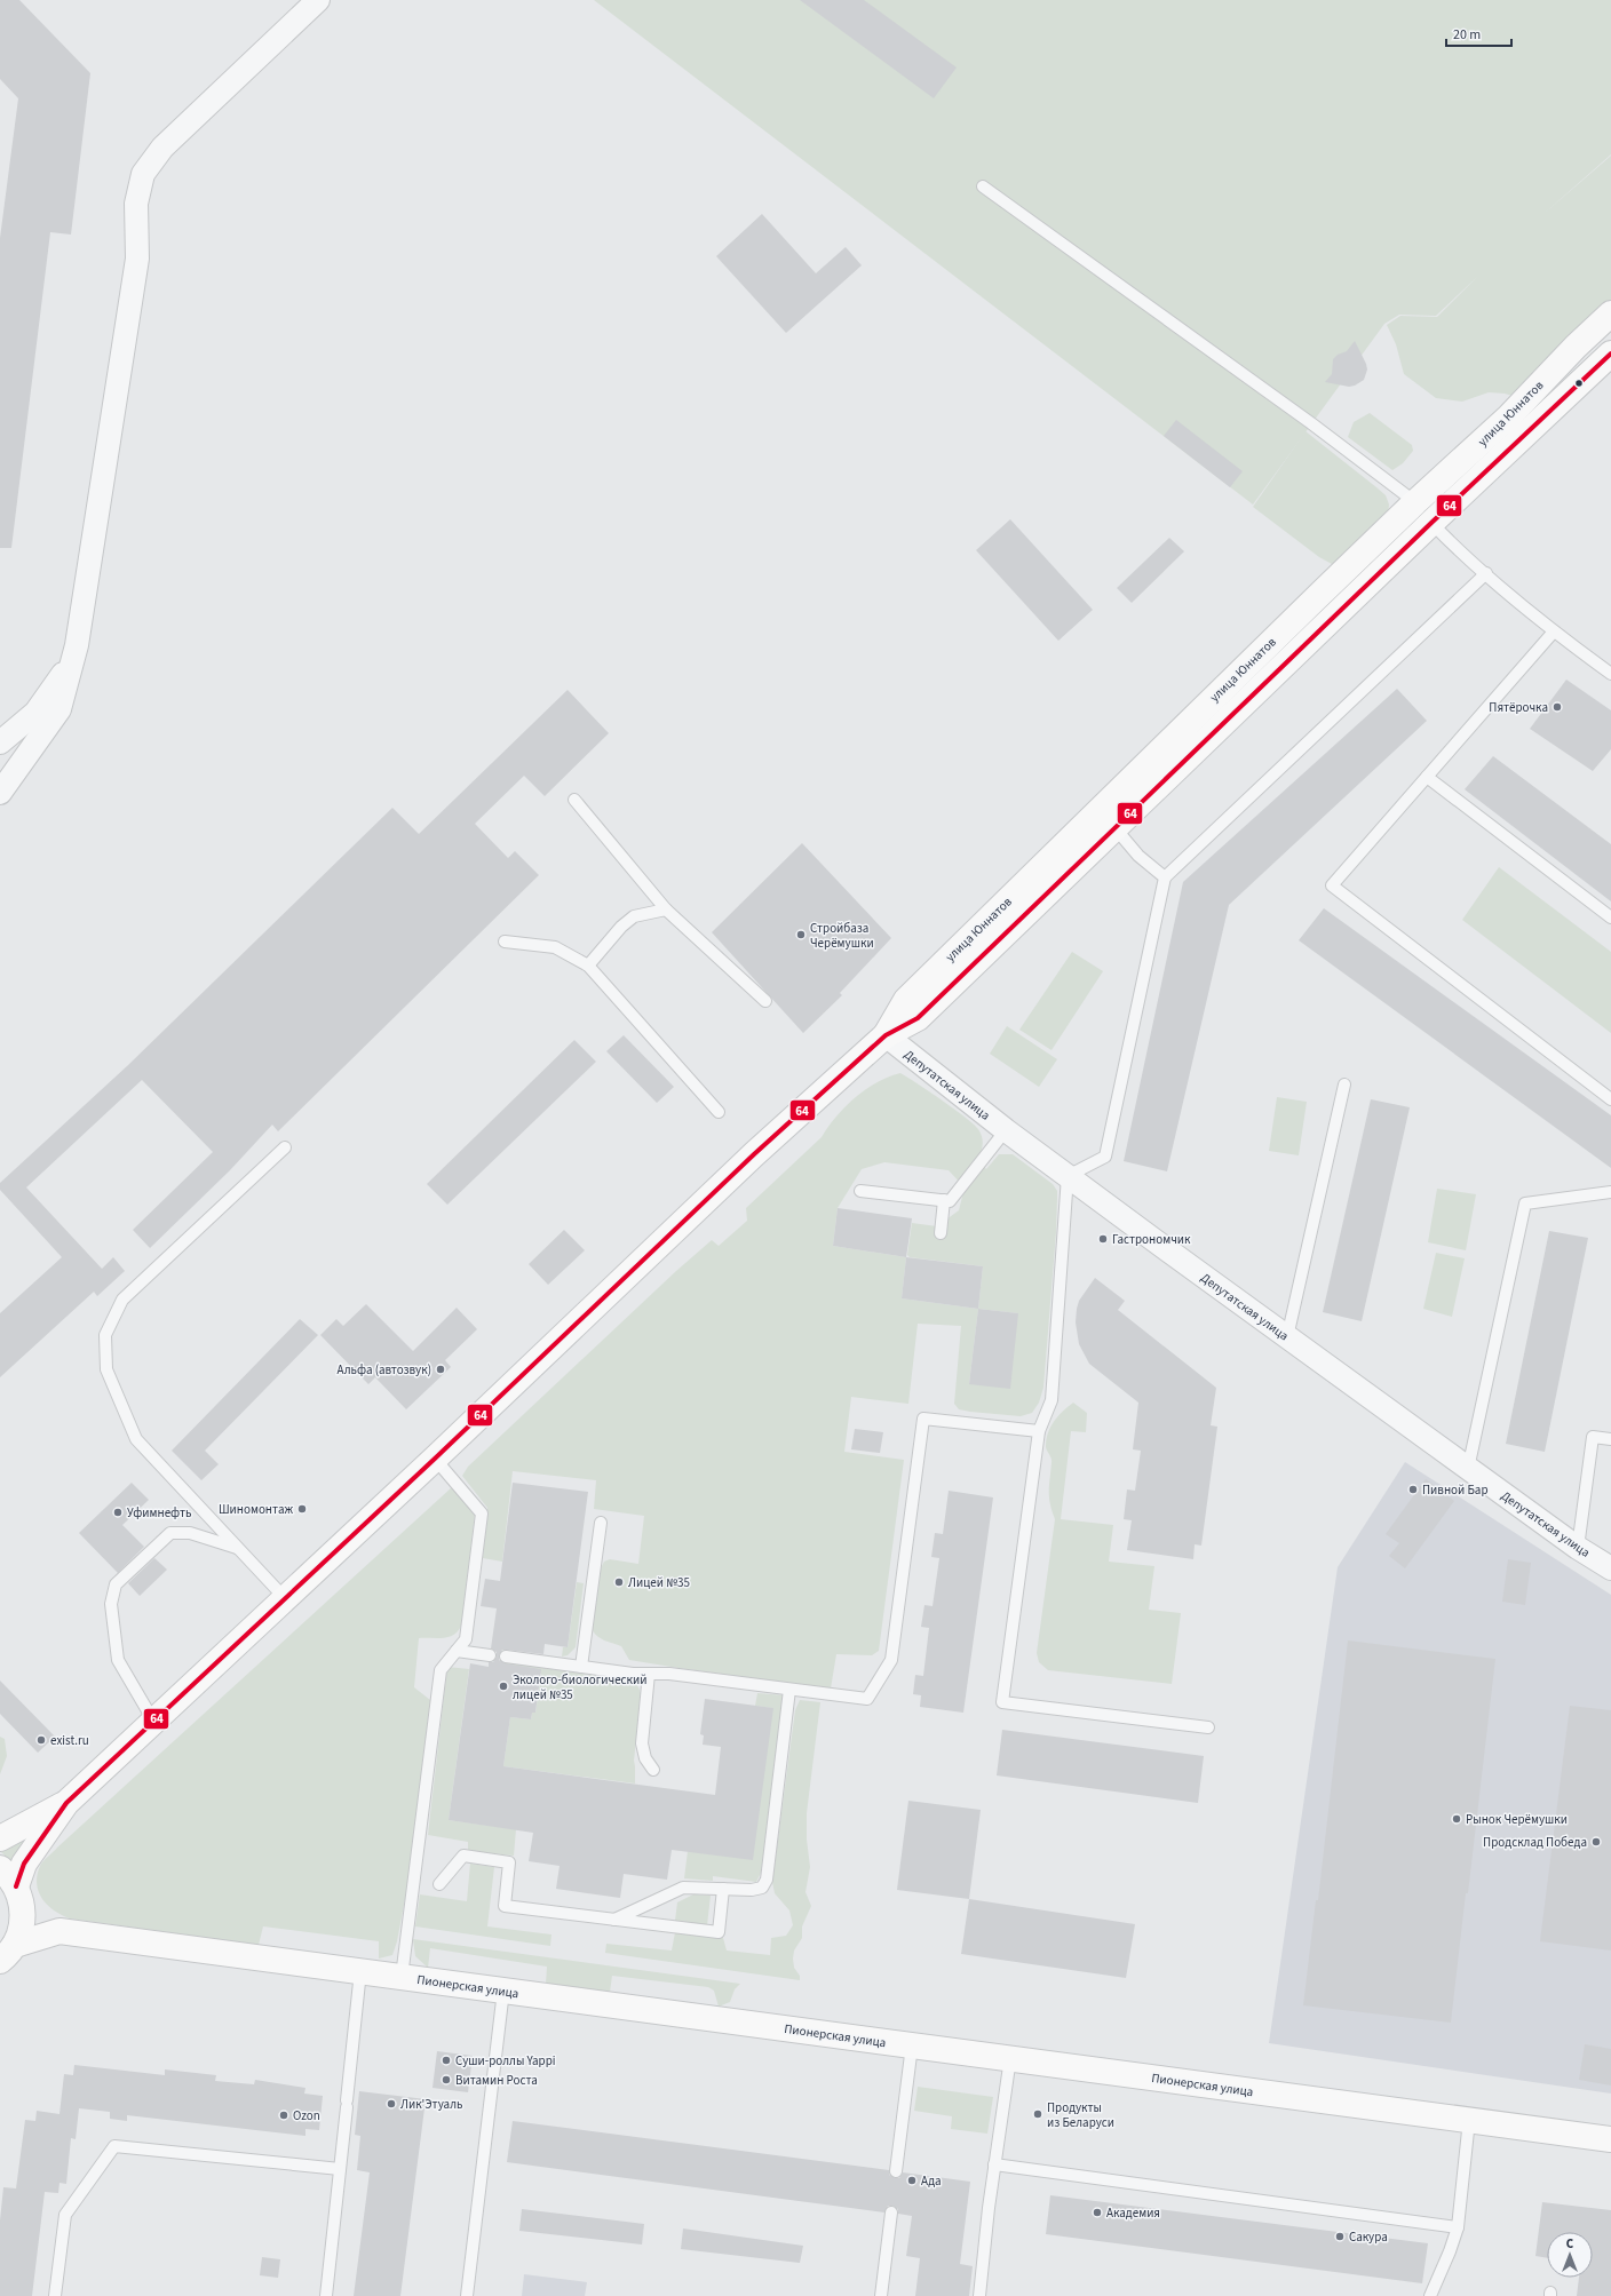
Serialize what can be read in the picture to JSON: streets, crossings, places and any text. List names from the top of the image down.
{
  "streets": {
    "main road": ["улица Юннатов", "Пионерская улица"],
    "street": ["Депутатская улица"]
  },
  "crossings": [
    ["улица Юннатов", "Депутатская улица"]
  ],
  "places": [
    "Пятёрочка",
    "Стройбаза Черёмушки",
    "Гастрономчик",
    "Альфа (автозвук)",
    "Пивной Бар",
    "Шиномонтаж",
    "Уфимнефть",
    "Лицей №35",
    "Эколого-биологический лицей №35",
    "exist.ru",
    "Рынок Черёмушки",
    "Продсклад Победа",
    "Суши-роллы Yappi",
    "Витамин Роста",
    "Лик'Этуаль",
    "Продукты из Беларуси",
    "Ozon",
    "Ада",
    "Академия",
    "Сакура"
  ],
  "lines": ["transit line 64"],
  "scale_bar": "20 m",
  "north": "top"
}
